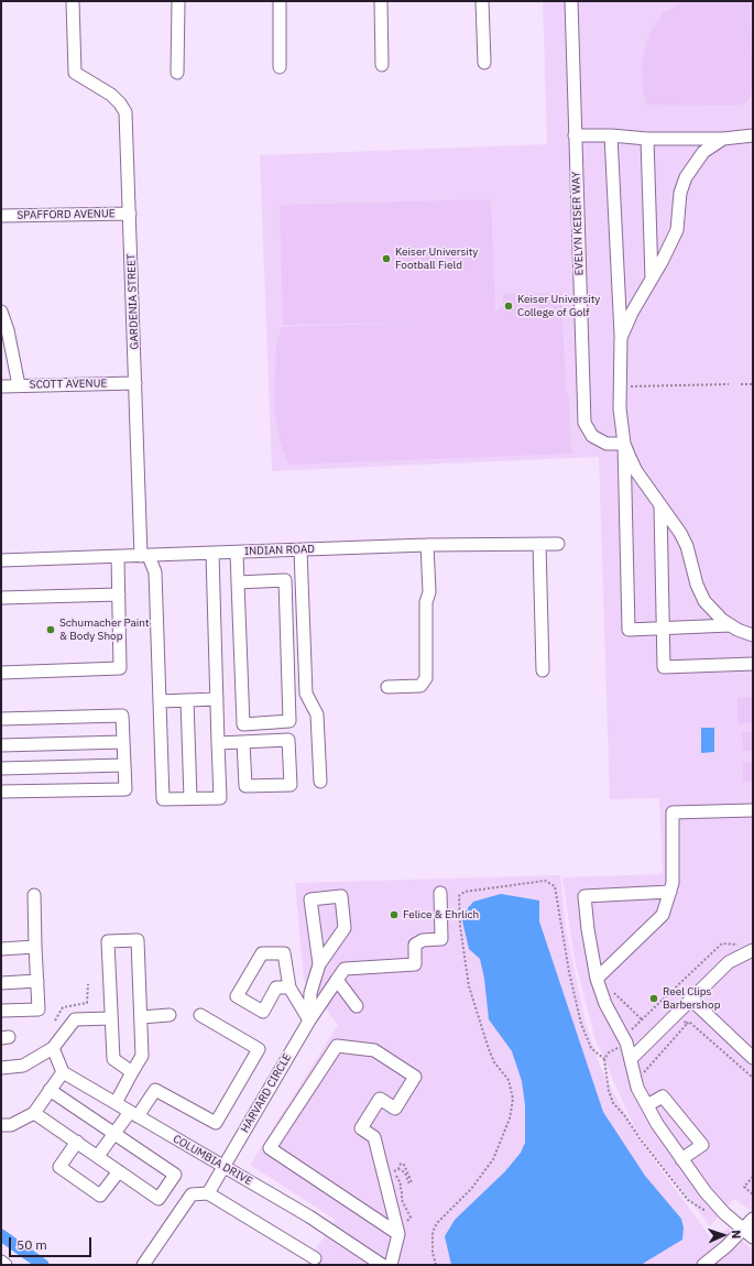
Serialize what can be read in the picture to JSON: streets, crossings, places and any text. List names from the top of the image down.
{
  "streets": {
    "street": [
      "SPAFFORD AVENUE",
      "EVELYN KEISER WAY",
      "GARDENIA STREET",
      "SCOTT AVENUE",
      "INDIAN ROAD",
      "HARVARD CIRCLE",
      "COLUMBIA DRIVE"
    ]
  },
  "crossings": [
    ["SPAFFORD AVENUE", "GARDENIA STREET"],
    ["GARDENIA STREET", "SCOTT AVENUE"],
    ["GARDENIA STREET", "INDIAN ROAD"],
    ["HARVARD CIRCLE", "COLUMBIA DRIVE"]
  ],
  "places": [
    "Keiser University Football Field",
    "Keiser University College of Golf",
    "Schumacher Paint & Body Shop",
    "Felice & Ehrlich",
    "Reel Clips Barbershop"
  ],
  "scale_bar": "50 m",
  "north": "right"
}
